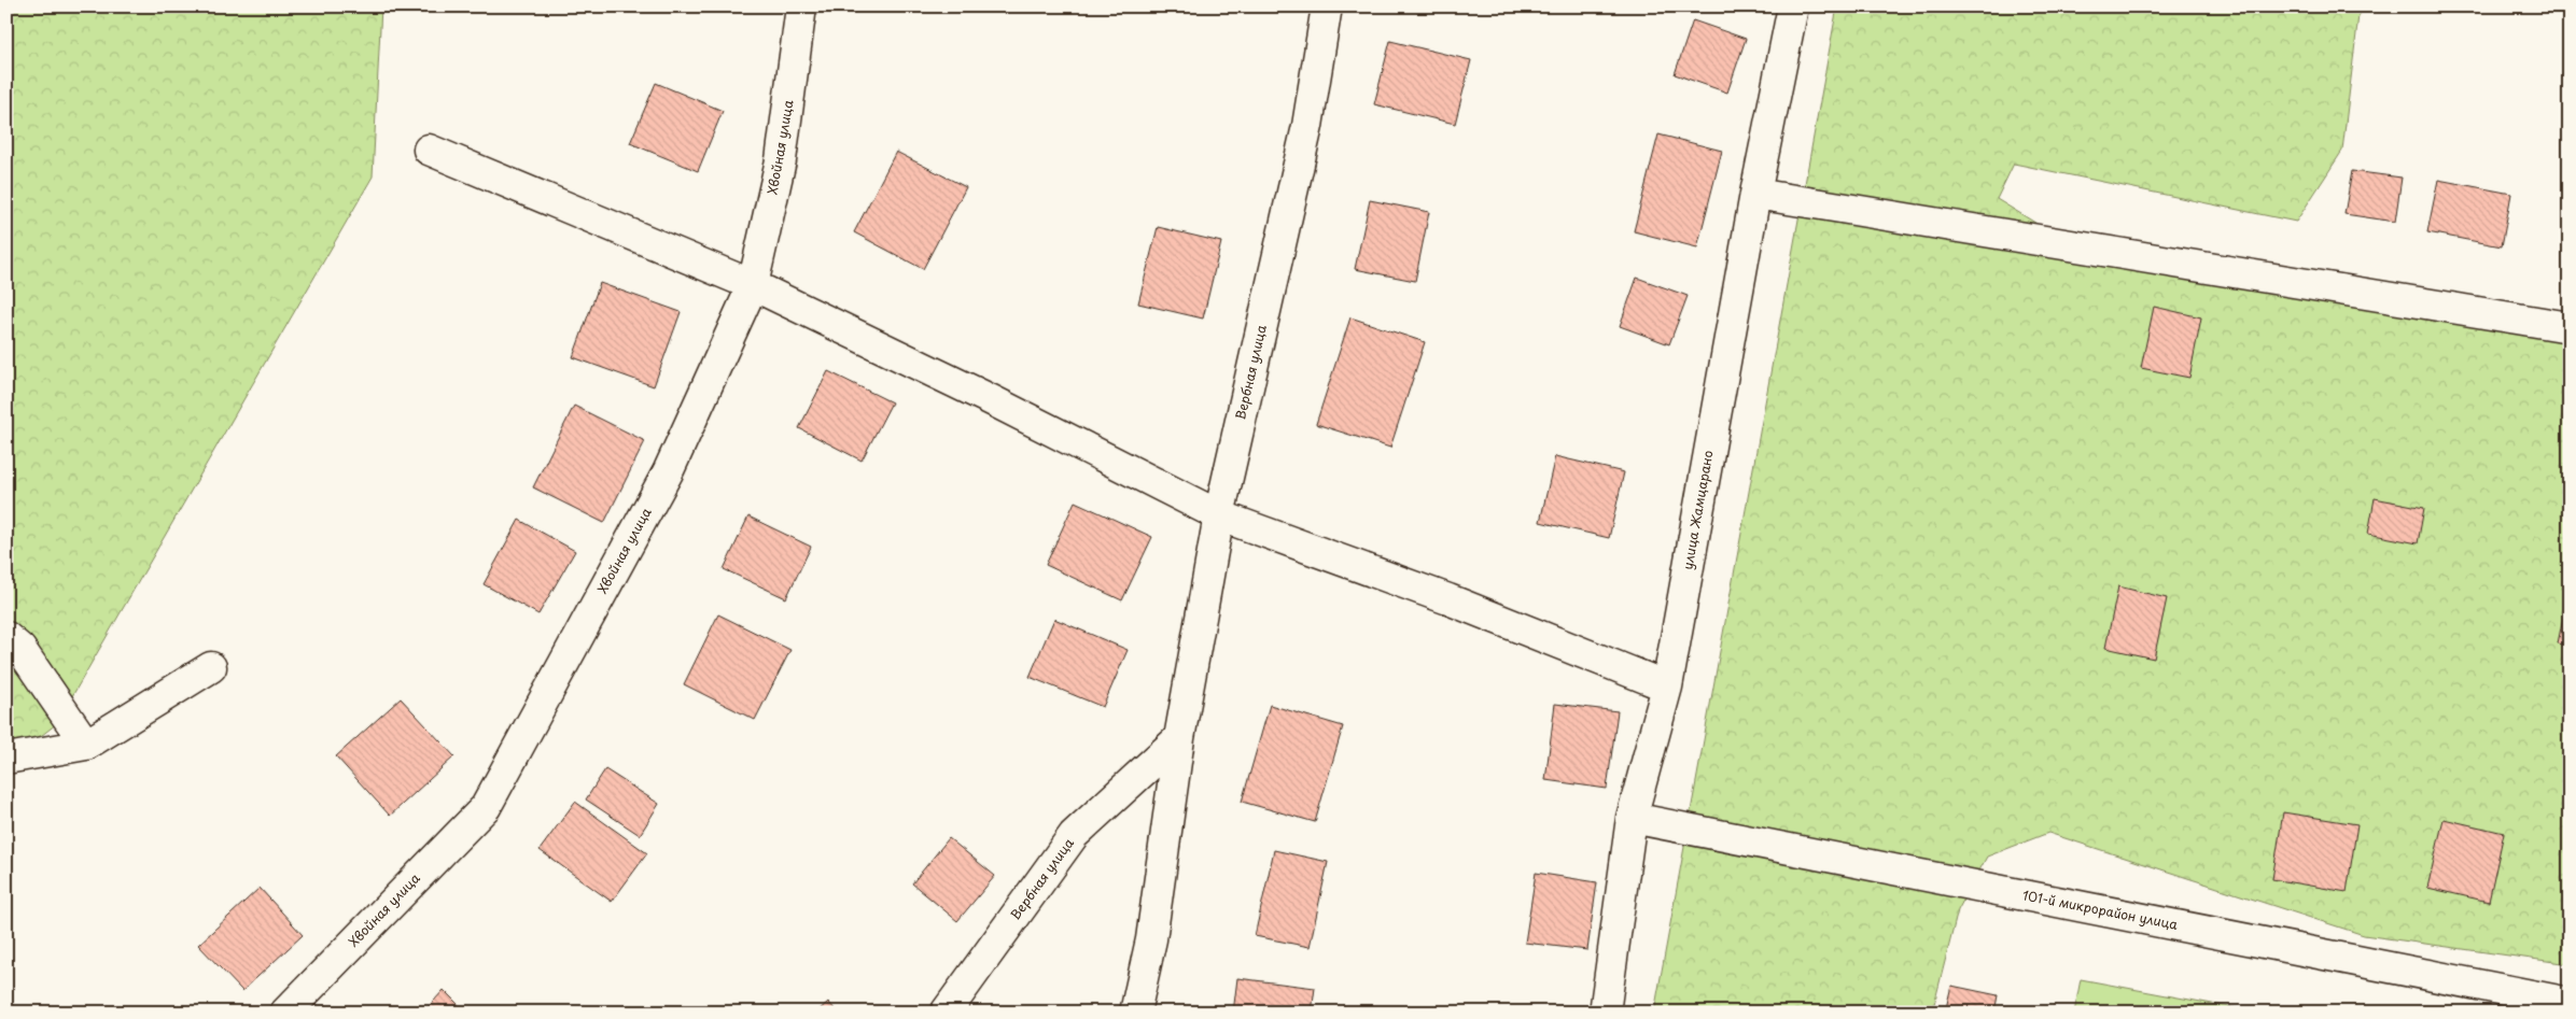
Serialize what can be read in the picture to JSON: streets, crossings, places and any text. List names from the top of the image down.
{
  "streets": {
    "street": [
      "Хвойная улица",
      "Вербная улица",
      "улица Жамцарано",
      "101-й микрорайон улица"
    ]
  },
  "crossings": [
    ["улица Жамцарано", "101-й микрорайон улица"]
  ]
}
